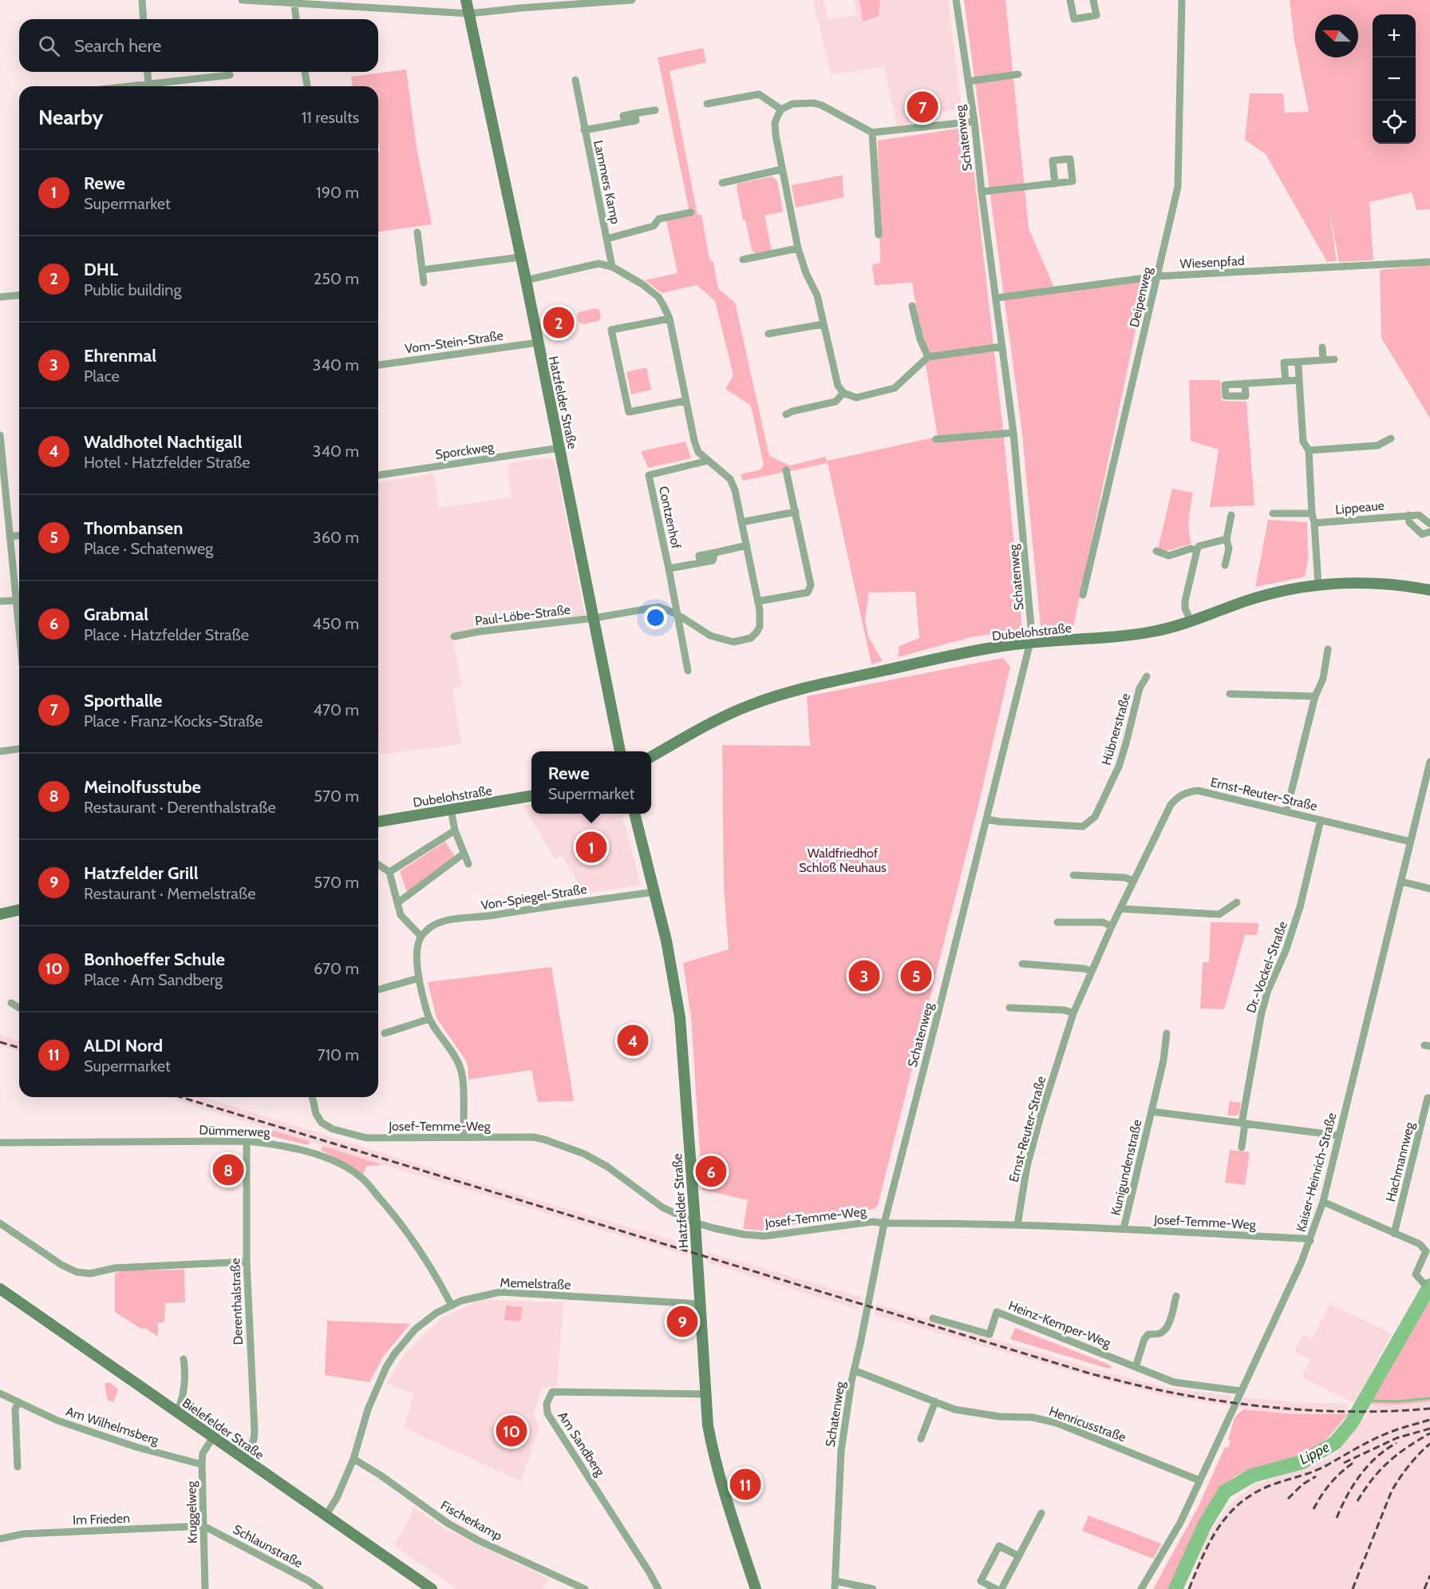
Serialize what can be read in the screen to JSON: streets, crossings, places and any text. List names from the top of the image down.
{
  "streets": {
    "street": [
      "Schatenweg",
      "Lammers Kamp",
      "Wiesenpfad",
      "Deipenweg",
      "Vom-Stein-Straße",
      "Hatzfelder Straße",
      "Sporckweg",
      "Lippeaue",
      "Contzenhof",
      "Paul-Löbe-Straße",
      "Dubelohstraße",
      "Hübnerstraße",
      "Ernst-Reuter-Straße",
      "Von-Spiegel-Straße",
      "Dr.-Vockel-Straße",
      "Josef-Temme-Weg",
      "Dümmerweg",
      "Hachmannweg",
      "Kunigundenstraße",
      "Kaiser-Heinrich-Straße",
      "Memelstraße",
      "Derenthalstraße",
      "Heinz-Kemper-Weg",
      "Henricusstraße",
      "Am Wilhelmsberg",
      "Bielefelder Straße",
      "Am Sandberg",
      "Kruggelweg",
      "Im Frieden",
      "Fischerkamp",
      "Schlaunstraße"
    ]
  },
  "crossings": [
    ["Schatenweg", "Wiesenpfad"],
    ["Schatenweg", "Dubelohstraße"],
    ["Schatenweg", "Hübnerstraße"],
    ["Schatenweg", "Josef-Temme-Weg"],
    ["Schatenweg", "Henricusstraße"],
    ["Lammers Kamp", "Paul-Löbe-Straße"],
    ["Wiesenpfad", "Deipenweg"],
    ["Vom-Stein-Straße", "Hatzfelder Straße"],
    ["Hatzfelder Straße", "Sporckweg"],
    ["Hatzfelder Straße", "Paul-Löbe-Straße"],
    ["Hatzfelder Straße", "Von-Spiegel-Straße"],
    ["Hatzfelder Straße", "Josef-Temme-Weg"],
    ["Hatzfelder Straße", "Memelstraße"],
    ["Hatzfelder Straße", "Am Sandberg"],
    ["Contzenhof", "Paul-Löbe-Straße"],
    ["Ernst-Reuter-Straße", "Dr.-Vockel-Straße"],
    ["Ernst-Reuter-Straße", "Josef-Temme-Weg"],
    ["Ernst-Reuter-Straße", "Kaiser-Heinrich-Straße"],
    ["Dr.-Vockel-Straße", "Kunigundenstraße"],
    ["Josef-Temme-Weg", "Kunigundenstraße"],
    ["Josef-Temme-Weg", "Kaiser-Heinrich-Straße"],
    ["Dümmerweg", "Memelstraße"],
    ["Dümmerweg", "Derenthalstraße"],
    ["Kunigundenstraße", "Kaiser-Heinrich-Straße"],
    ["Kaiser-Heinrich-Straße", "Heinz-Kemper-Weg"],
    ["Kaiser-Heinrich-Straße", "Henricusstraße"],
    ["Memelstraße", "Bielefelder Straße"],
    ["Memelstraße", "Fischerkamp"],
    ["Derenthalstraße", "Bielefelder Straße"],
    ["Am Wilhelmsberg", "Kruggelweg"],
    ["Bielefelder Straße", "Kruggelweg"],
    ["Kruggelweg", "Im Frieden"],
    ["Kruggelweg", "Schlaunstraße"],
    ["Im Frieden", "Schlaunstraße"]
  ],
  "water": ["Lippe"],
  "parks": ["Waldfriedhof Schloß Neuhaus"],
  "north": "left",
  "page": {
    "map_buttons": ["+", "−"],
    "search": "Search here",
    "heading": ["Nearby", "11 results"],
    "pins": [
      "7",
      "2",
      "1",
      "3",
      "5",
      "4",
      "8",
      "6",
      "9",
      "10",
      "11"
    ],
    "list": [
      {
        "mark": "1",
        "name": "Rewe",
        "note": "Supermarket",
        "value": "190 m"
      },
      {
        "mark": "2",
        "name": "DHL",
        "note": "Public building",
        "value": "250 m"
      },
      {
        "mark": "3",
        "name": "Ehrenmal",
        "note": "Place",
        "value": "340 m"
      },
      {
        "mark": "4",
        "name": "Waldhotel Nachtigall",
        "note": "Hotel · Hatzfelder Straße",
        "value": "340 m"
      },
      {
        "mark": "5",
        "name": "Thombansen",
        "note": "Place · Schatenweg",
        "value": "360 m"
      },
      {
        "mark": "6",
        "name": "Grabmal",
        "note": "Place · Hatzfelder Straße",
        "value": "450 m"
      },
      {
        "mark": "7",
        "name": "Sporthalle",
        "note": "Place · Franz-Kocks-Straße",
        "value": "470 m"
      },
      {
        "mark": "8",
        "name": "Meinolfusstube",
        "note": "Restaurant · Derenthalstraße",
        "value": "570 m"
      },
      {
        "mark": "9",
        "name": "Hatzfelder Grill",
        "note": "Restaurant · Memelstraße",
        "value": "570 m"
      },
      {
        "mark": "10",
        "name": "Bonhoeffer Schule",
        "note": "Place · Am Sandberg",
        "value": "670 m"
      },
      {
        "mark": "11",
        "name": "ALDI Nord",
        "note": "Supermarket",
        "value": "710 m"
      }
    ],
    "popup": ["Rewe", "Supermarket"]
  }
}
